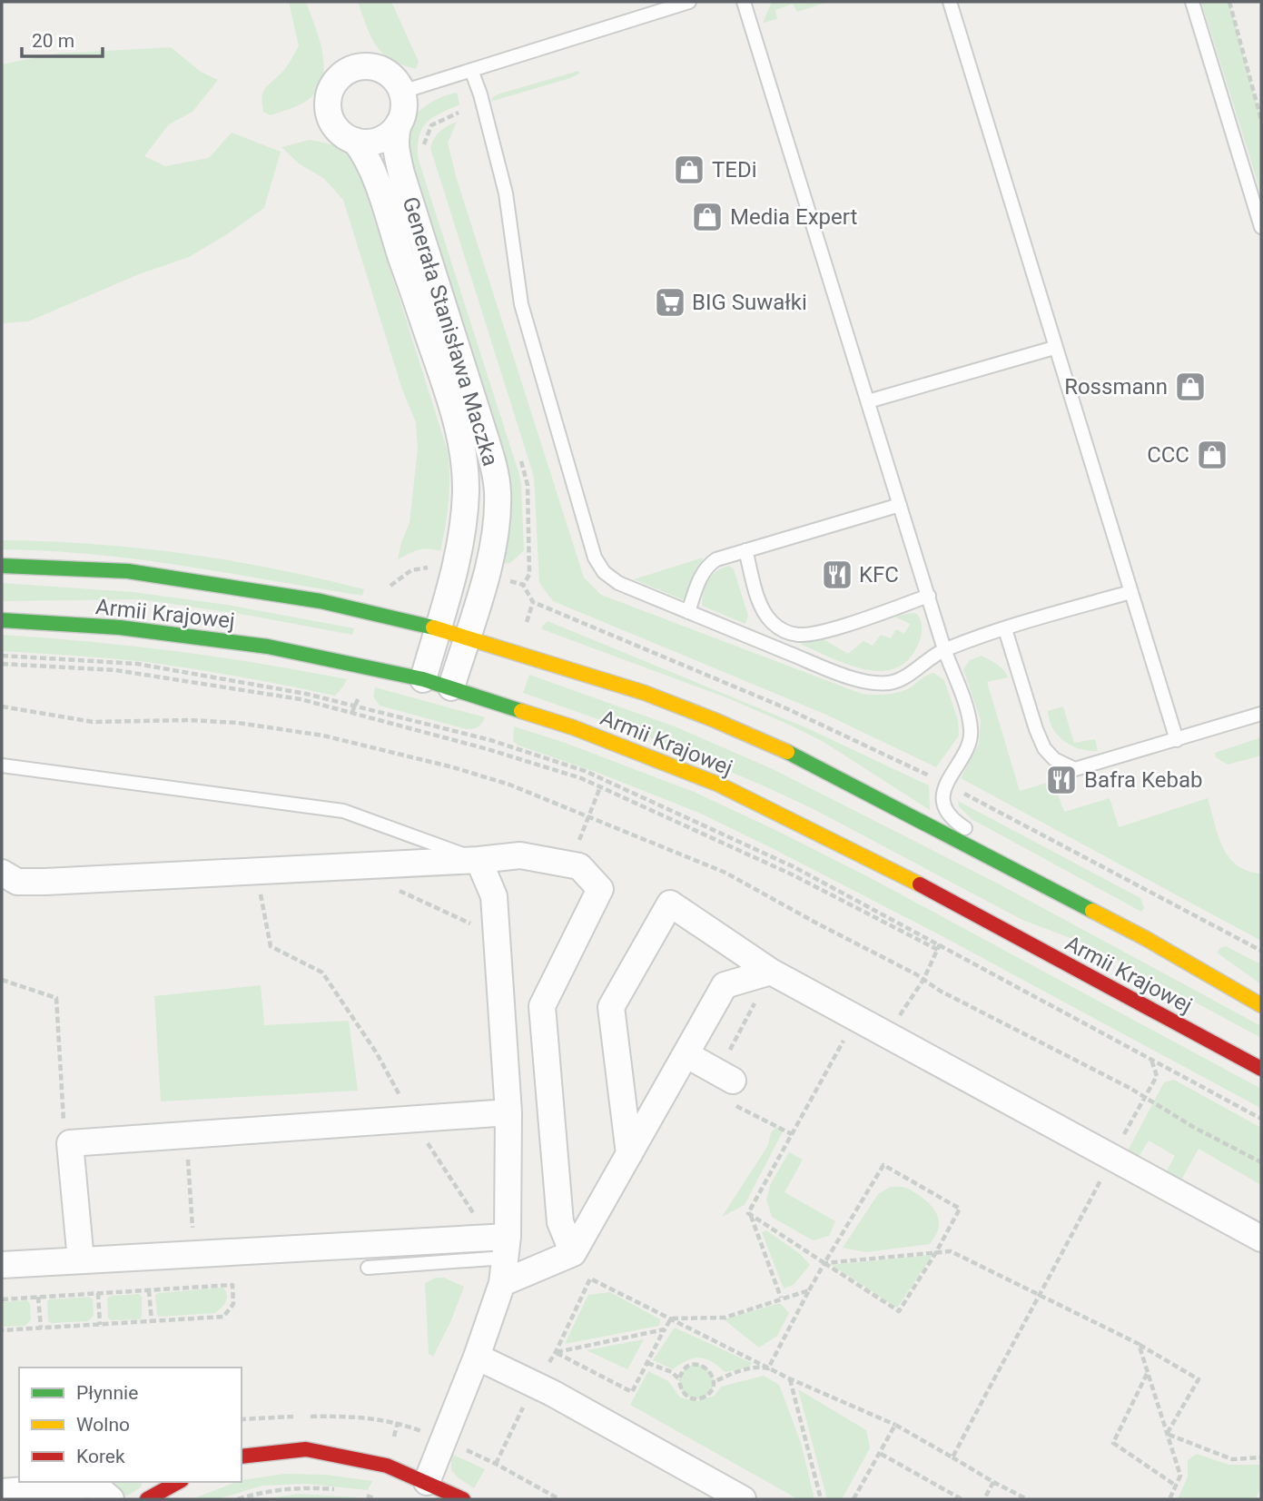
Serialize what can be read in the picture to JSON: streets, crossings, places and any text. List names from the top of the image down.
{
  "streets": {
    "main road": ["Armii Krajowej"],
    "street": ["Generała Stanisława Maczka"]
  },
  "crossings": [
    ["Generała Stanisława Maczka", "Armii Krajowej"]
  ],
  "places": {
    "shop": [
      "TEDi",
      "Media Expert",
      "Rossmann",
      "CCC"
    ],
    "supermarket": ["BIG Suwałki"],
    "restaurant": ["KFC", "Bafra Kebab"]
  },
  "legend": ["Płynnie", "Wolno", "Korek"],
  "scale_bar": "20 m"
}
